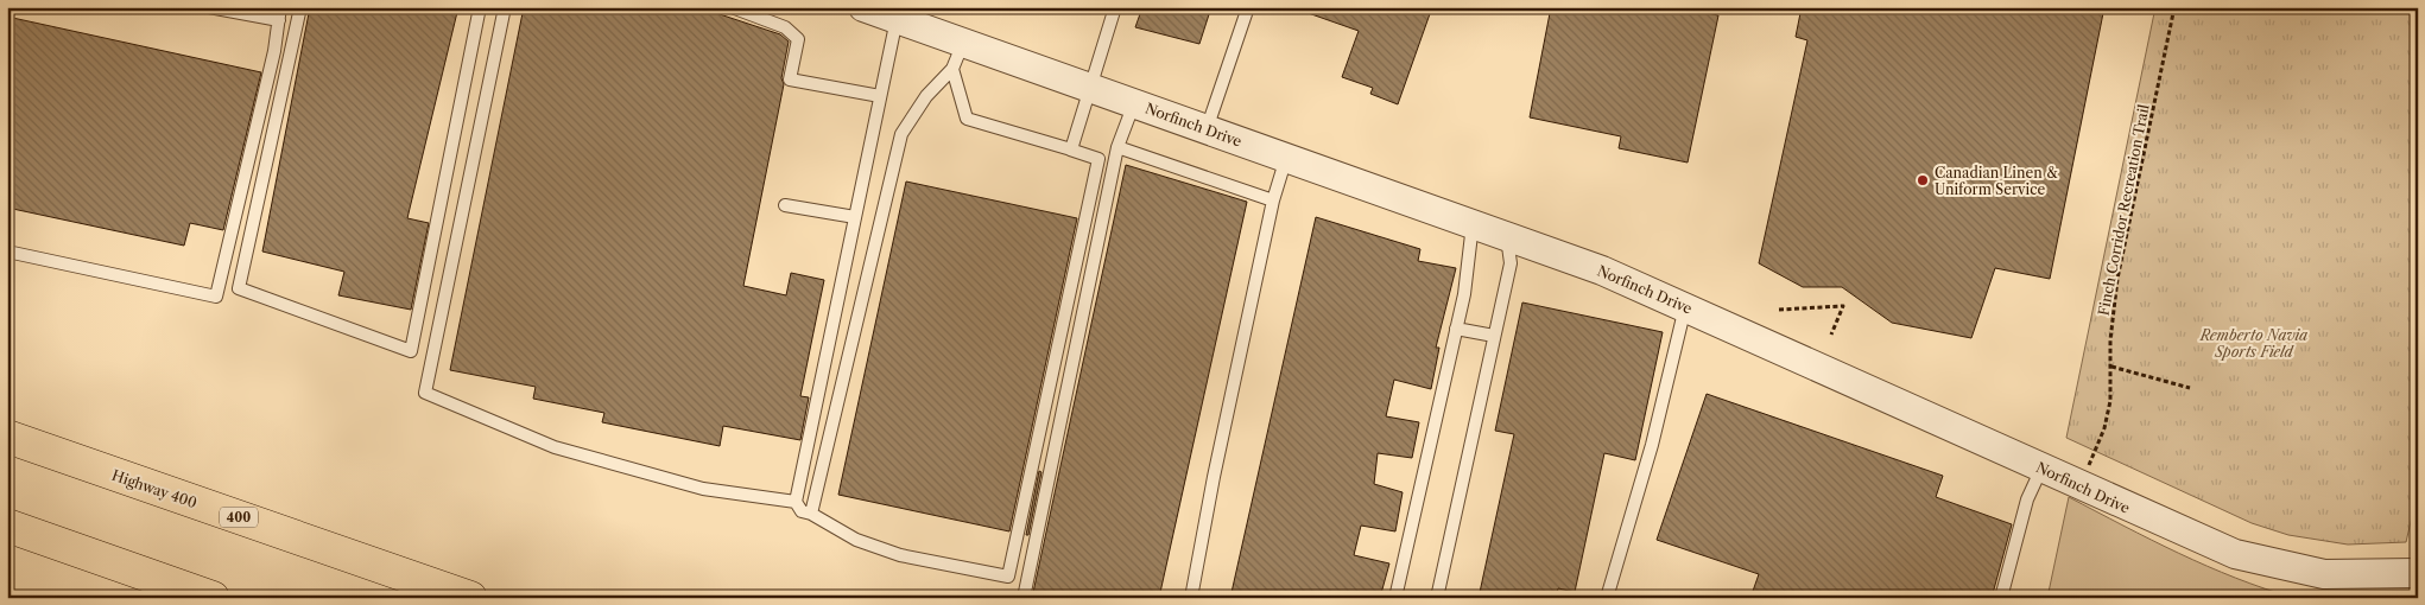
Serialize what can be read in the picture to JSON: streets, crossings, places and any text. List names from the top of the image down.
{
  "streets": {
    "highway": ["Highway 400", "400"],
    "street": ["Norfinch Drive"],
    "path": ["Finch Corridor Recreation Trail"]
  },
  "crossings": [
    ["Norfinch Drive", "Finch Corridor Recreation Trail"]
  ],
  "parks": ["Remberto Navia Sports Field"],
  "places": ["Canadian Linen & Uniform Service"]
}
